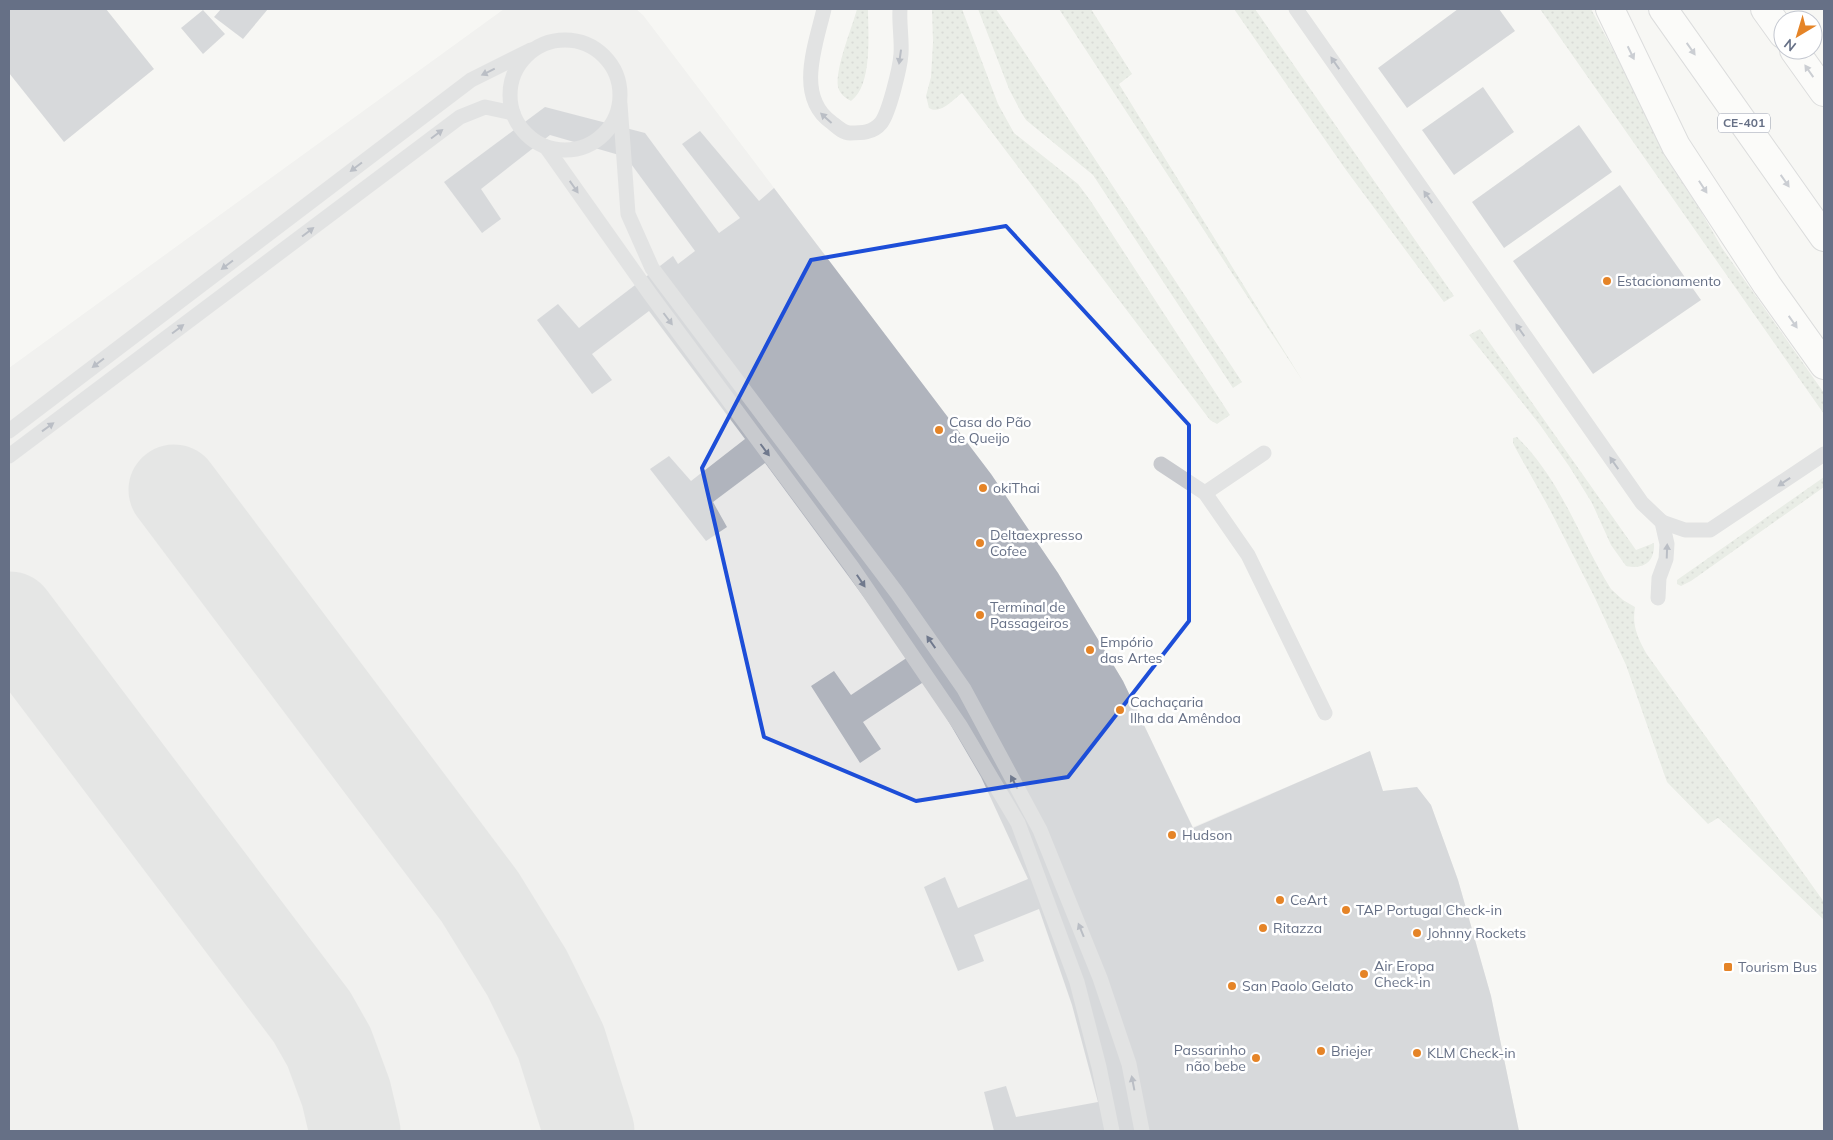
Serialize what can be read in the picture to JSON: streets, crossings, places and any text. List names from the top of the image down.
{
  "streets": {
    "main road": ["CE-401"]
  },
  "places": {
    "other": [
      "Estacionamento",
      "Casa do Pão de Queijo",
      "okiThai",
      "Deltaexpresso Cofee",
      "Terminal de Passageiros",
      "Empório das Artes",
      "Cachaçaria Ilha da Amêndoa",
      "Hudson",
      "CeArt",
      "TAP Portugal Check-in",
      "Ritazza",
      "Johnny Rockets",
      "Air Eropa Check-in",
      "San Paolo Gelato",
      "Briejer",
      "KLM Check-in",
      "Passarinho não bebe"
    ],
    "transit": ["Tourism Bus"]
  },
  "north": "bottom left"
}
